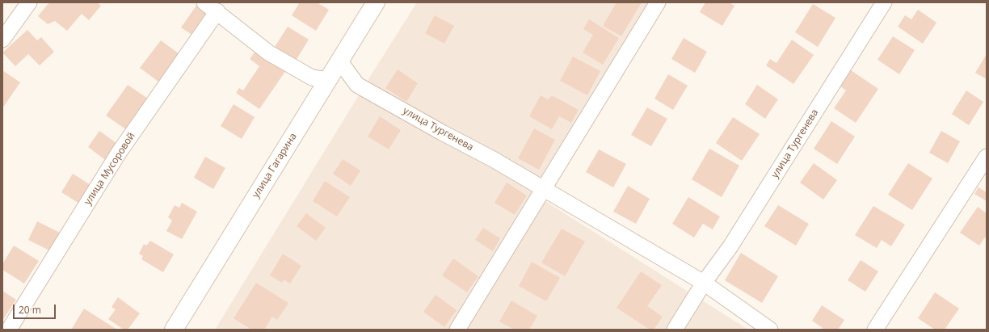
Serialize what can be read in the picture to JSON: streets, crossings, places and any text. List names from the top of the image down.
{
  "streets": {
    "main road": ["улица Гагарина"],
    "street": ["улица Тургенева", "улица Мусоровой"]
  },
  "crossings": [
    ["улица Тургенева", "улица Гагарина"]
  ],
  "scale_bar": "20 m"
}
